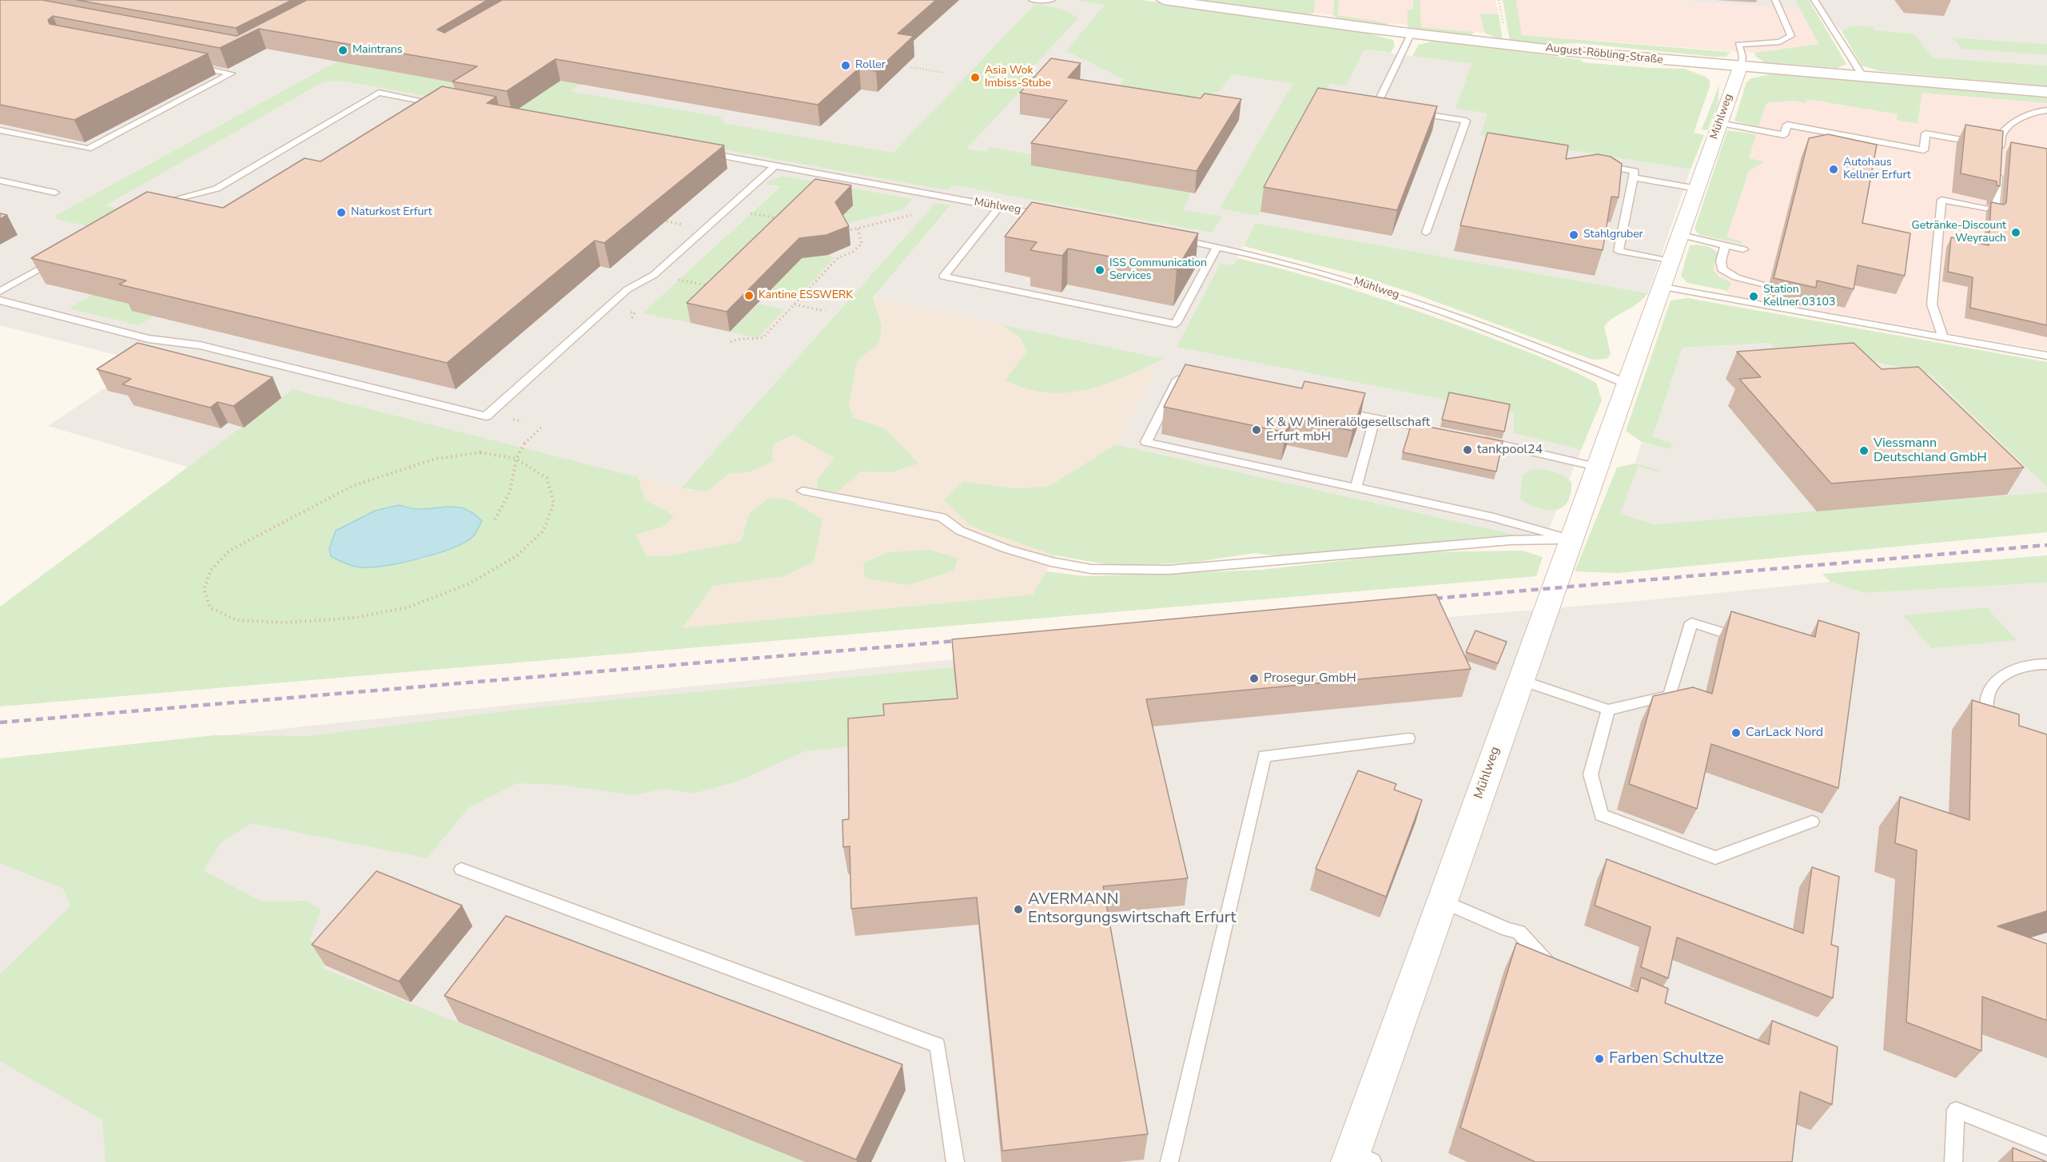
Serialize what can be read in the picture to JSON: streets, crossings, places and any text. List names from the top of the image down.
{
  "streets": {
    "street": ["August-Röbling-Straße", "Mühlweg"]
  },
  "crossings": [
    ["August-Röbling-Straße", "Mühlweg"]
  ],
  "places": [
    "Maintrans",
    "Roller",
    "Asia Wok Imbiss-Stube",
    "Autohaus Kellner Erfurt",
    "Naturkost Erfurt",
    "Getränke-Discount Weyrauch",
    "Stahlgruber",
    "ISS Communication Services",
    "Kantine ESSWERK",
    "Station Kellner 03103",
    "K & W Mineralölgesellschaft Erfurt mbH",
    "tankpool24",
    "Viessmann Deutschland GmbH",
    "Prosegur GmbH",
    "CarLack Nord",
    "AVERMANN Entsorgungswirtschaft Erfurt",
    "Farben Schultze"
  ]
}
